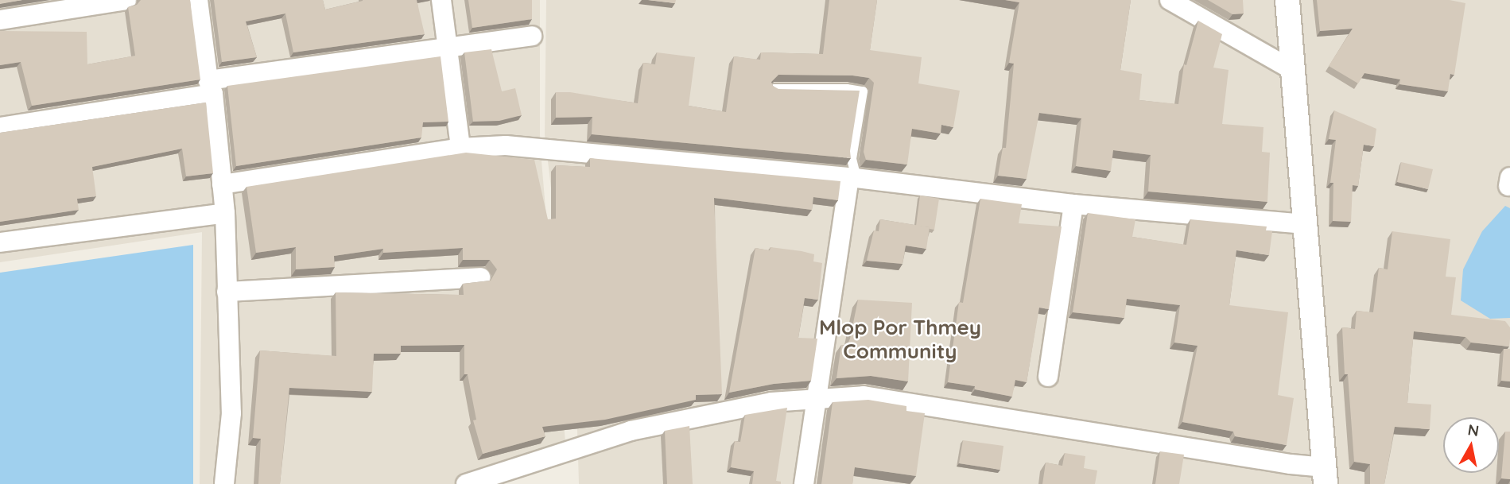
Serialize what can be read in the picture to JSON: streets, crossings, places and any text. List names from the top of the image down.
{
  "districts": ["Mlop Por Thmey Community"],
  "north": "top"
}
